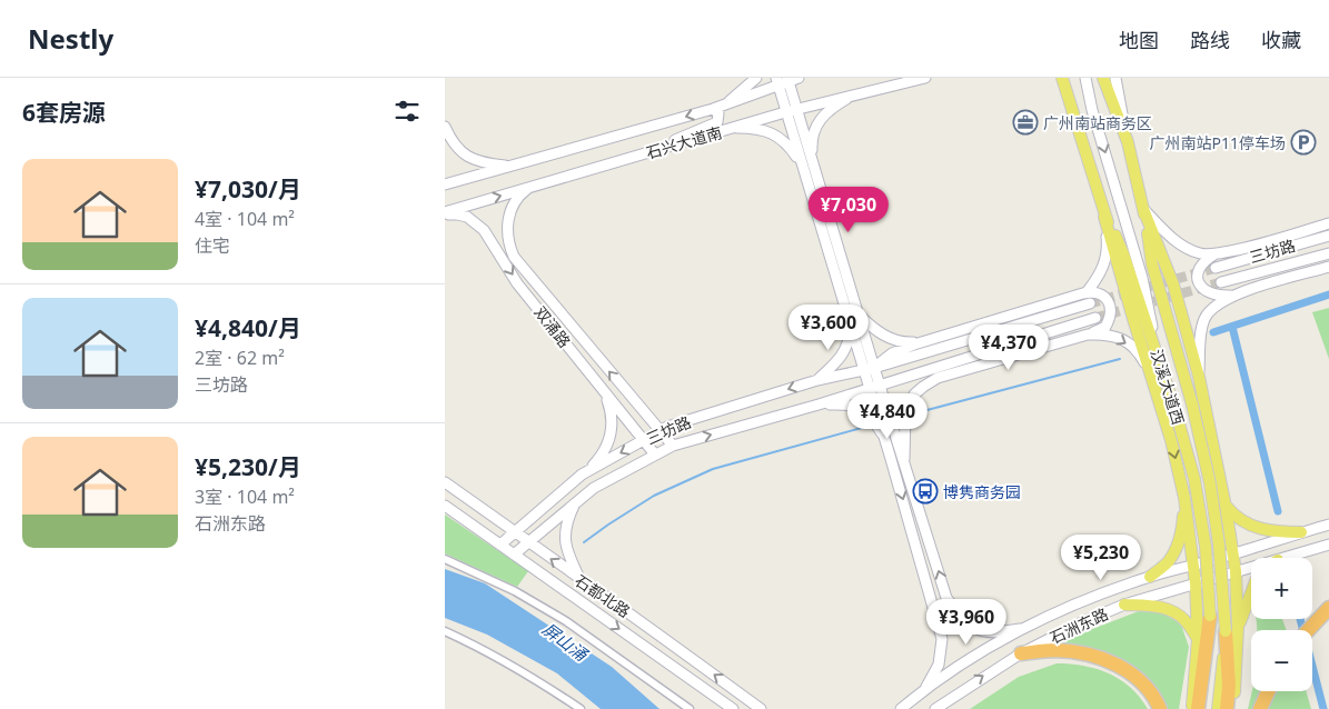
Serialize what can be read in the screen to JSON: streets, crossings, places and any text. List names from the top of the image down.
{
  "streets": {
    "main road": [
      "石兴大道南",
      "三坊路",
      "双涌路",
      "汉溪大道西",
      "石都北路",
      "石洲东路"
    ]
  },
  "crossings": [
    ["石兴大道南", "双涌路"],
    ["三坊路", "双涌路"],
    ["三坊路", "石都北路"]
  ],
  "water": ["屏山涌"],
  "places": {
    "office": ["广州南站商务区"],
    "parking": ["广州南站P11停车场"],
    "bus stop": ["博隽商务园"]
  },
  "page": {
    "header": "Nestly",
    "nav": ["地图", "路线", "收藏"],
    "heading": "6套房源",
    "list": [
      {
        "name": "¥7,030/月",
        "note": "4室 · 104 m² · 住宅"
      },
      {
        "name": "¥4,840/月",
        "note": "2室 · 62 m² · 三坊路"
      },
      {
        "name": "¥5,230/月",
        "note": "3室 · 104 m² · 石洲东路"
      }
    ],
    "price": [
      "¥7,030",
      "¥3,600",
      "¥4,370",
      "¥4,840",
      "¥5,230",
      "¥3,960"
    ],
    "map_buttons": ["+", "−"]
  }
}
